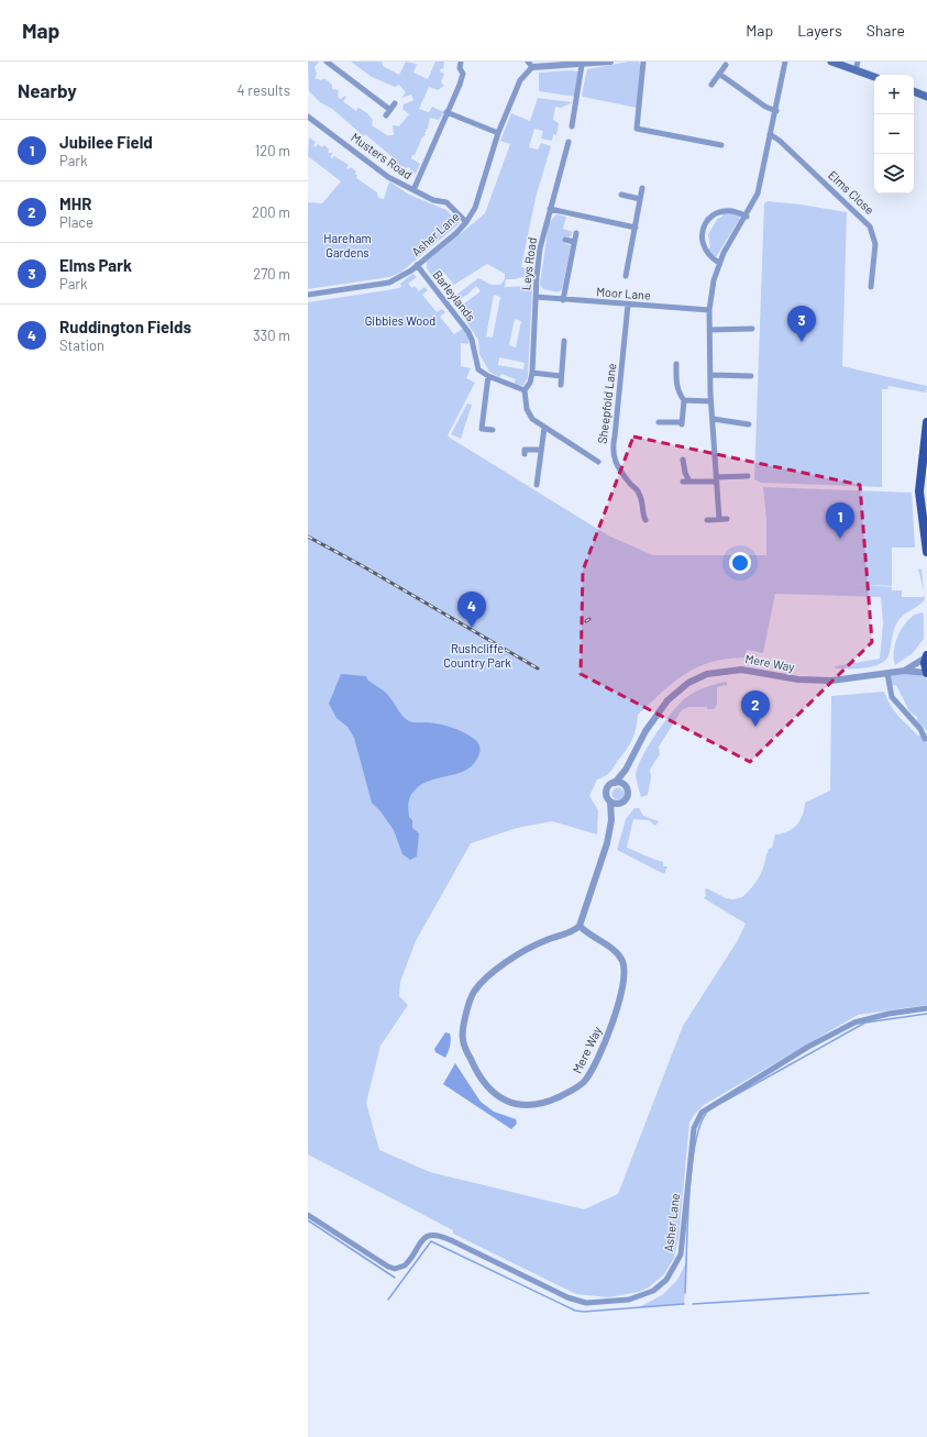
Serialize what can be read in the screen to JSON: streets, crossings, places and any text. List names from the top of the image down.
{
  "streets": {
    "street": [
      "Musters Road",
      "Elms Close",
      "Asher Lane",
      "Leys Road",
      "Moor Lane",
      "Barleylands",
      "Sheepfold Lane",
      "Mere Way"
    ]
  },
  "crossings": [
    ["Musters Road", "Asher Lane"],
    ["Asher Lane", "Barleylands"],
    ["Leys Road", "Moor Lane"],
    ["Moor Lane", "Sheepfold Lane"]
  ],
  "parks": ["Hareham Gardens", "Gibbies Wood", "Rushcliffe Country Park"],
  "page": {
    "header": "Map",
    "nav": ["Map", "Layers", "Share"],
    "heading": ["Nearby", "4 results"],
    "map_buttons": ["+", "−"],
    "list": [
      {
        "mark": "1",
        "name": "Jubilee Field",
        "note": "Park",
        "value": "120 m"
      },
      {
        "mark": "2",
        "name": "MHR",
        "note": "Place",
        "value": "200 m"
      },
      {
        "mark": "3",
        "name": "Elms Park",
        "note": "Park",
        "value": "270 m"
      },
      {
        "mark": "4",
        "name": "Ruddington Fields",
        "note": "Station",
        "value": "330 m"
      }
    ],
    "pins": [
      "3",
      "1",
      "4",
      "2"
    ]
  }
}
